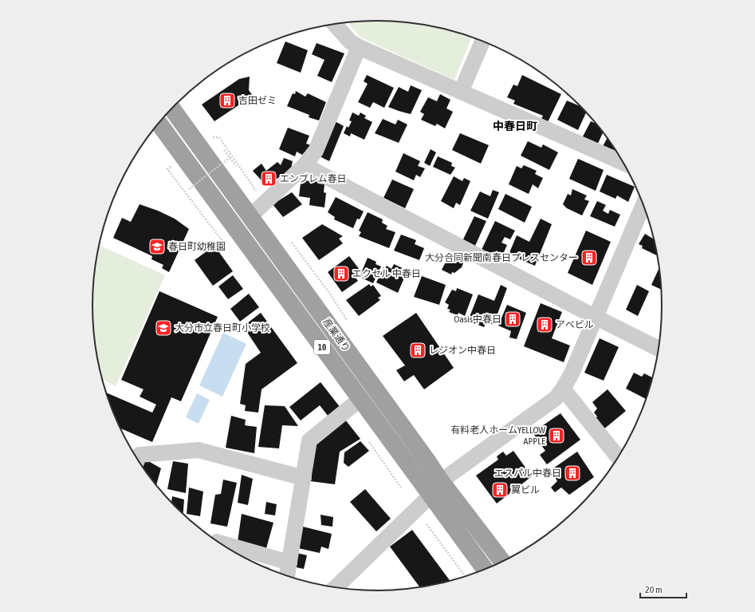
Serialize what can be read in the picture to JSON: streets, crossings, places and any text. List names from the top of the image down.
{
  "streets": {
    "highway": ["産業通り", "10"]
  },
  "districts": ["中春日町"],
  "places": {
    "building": [
      "吉田ゼミ",
      "エンブレム春日",
      "大分合同新聞南春日プレスセンター",
      "エクセル 中春日",
      "Oasis中春日",
      "アベビル",
      "レジオン中春日",
      "有料老人ホームYELLOW APPLE",
      "エスパル中春日",
      "翼ビル"
    ],
    "school or university": ["春日町幼稚園", "大分市立春日町小学校"]
  },
  "scale_bar": "20 m"
}
